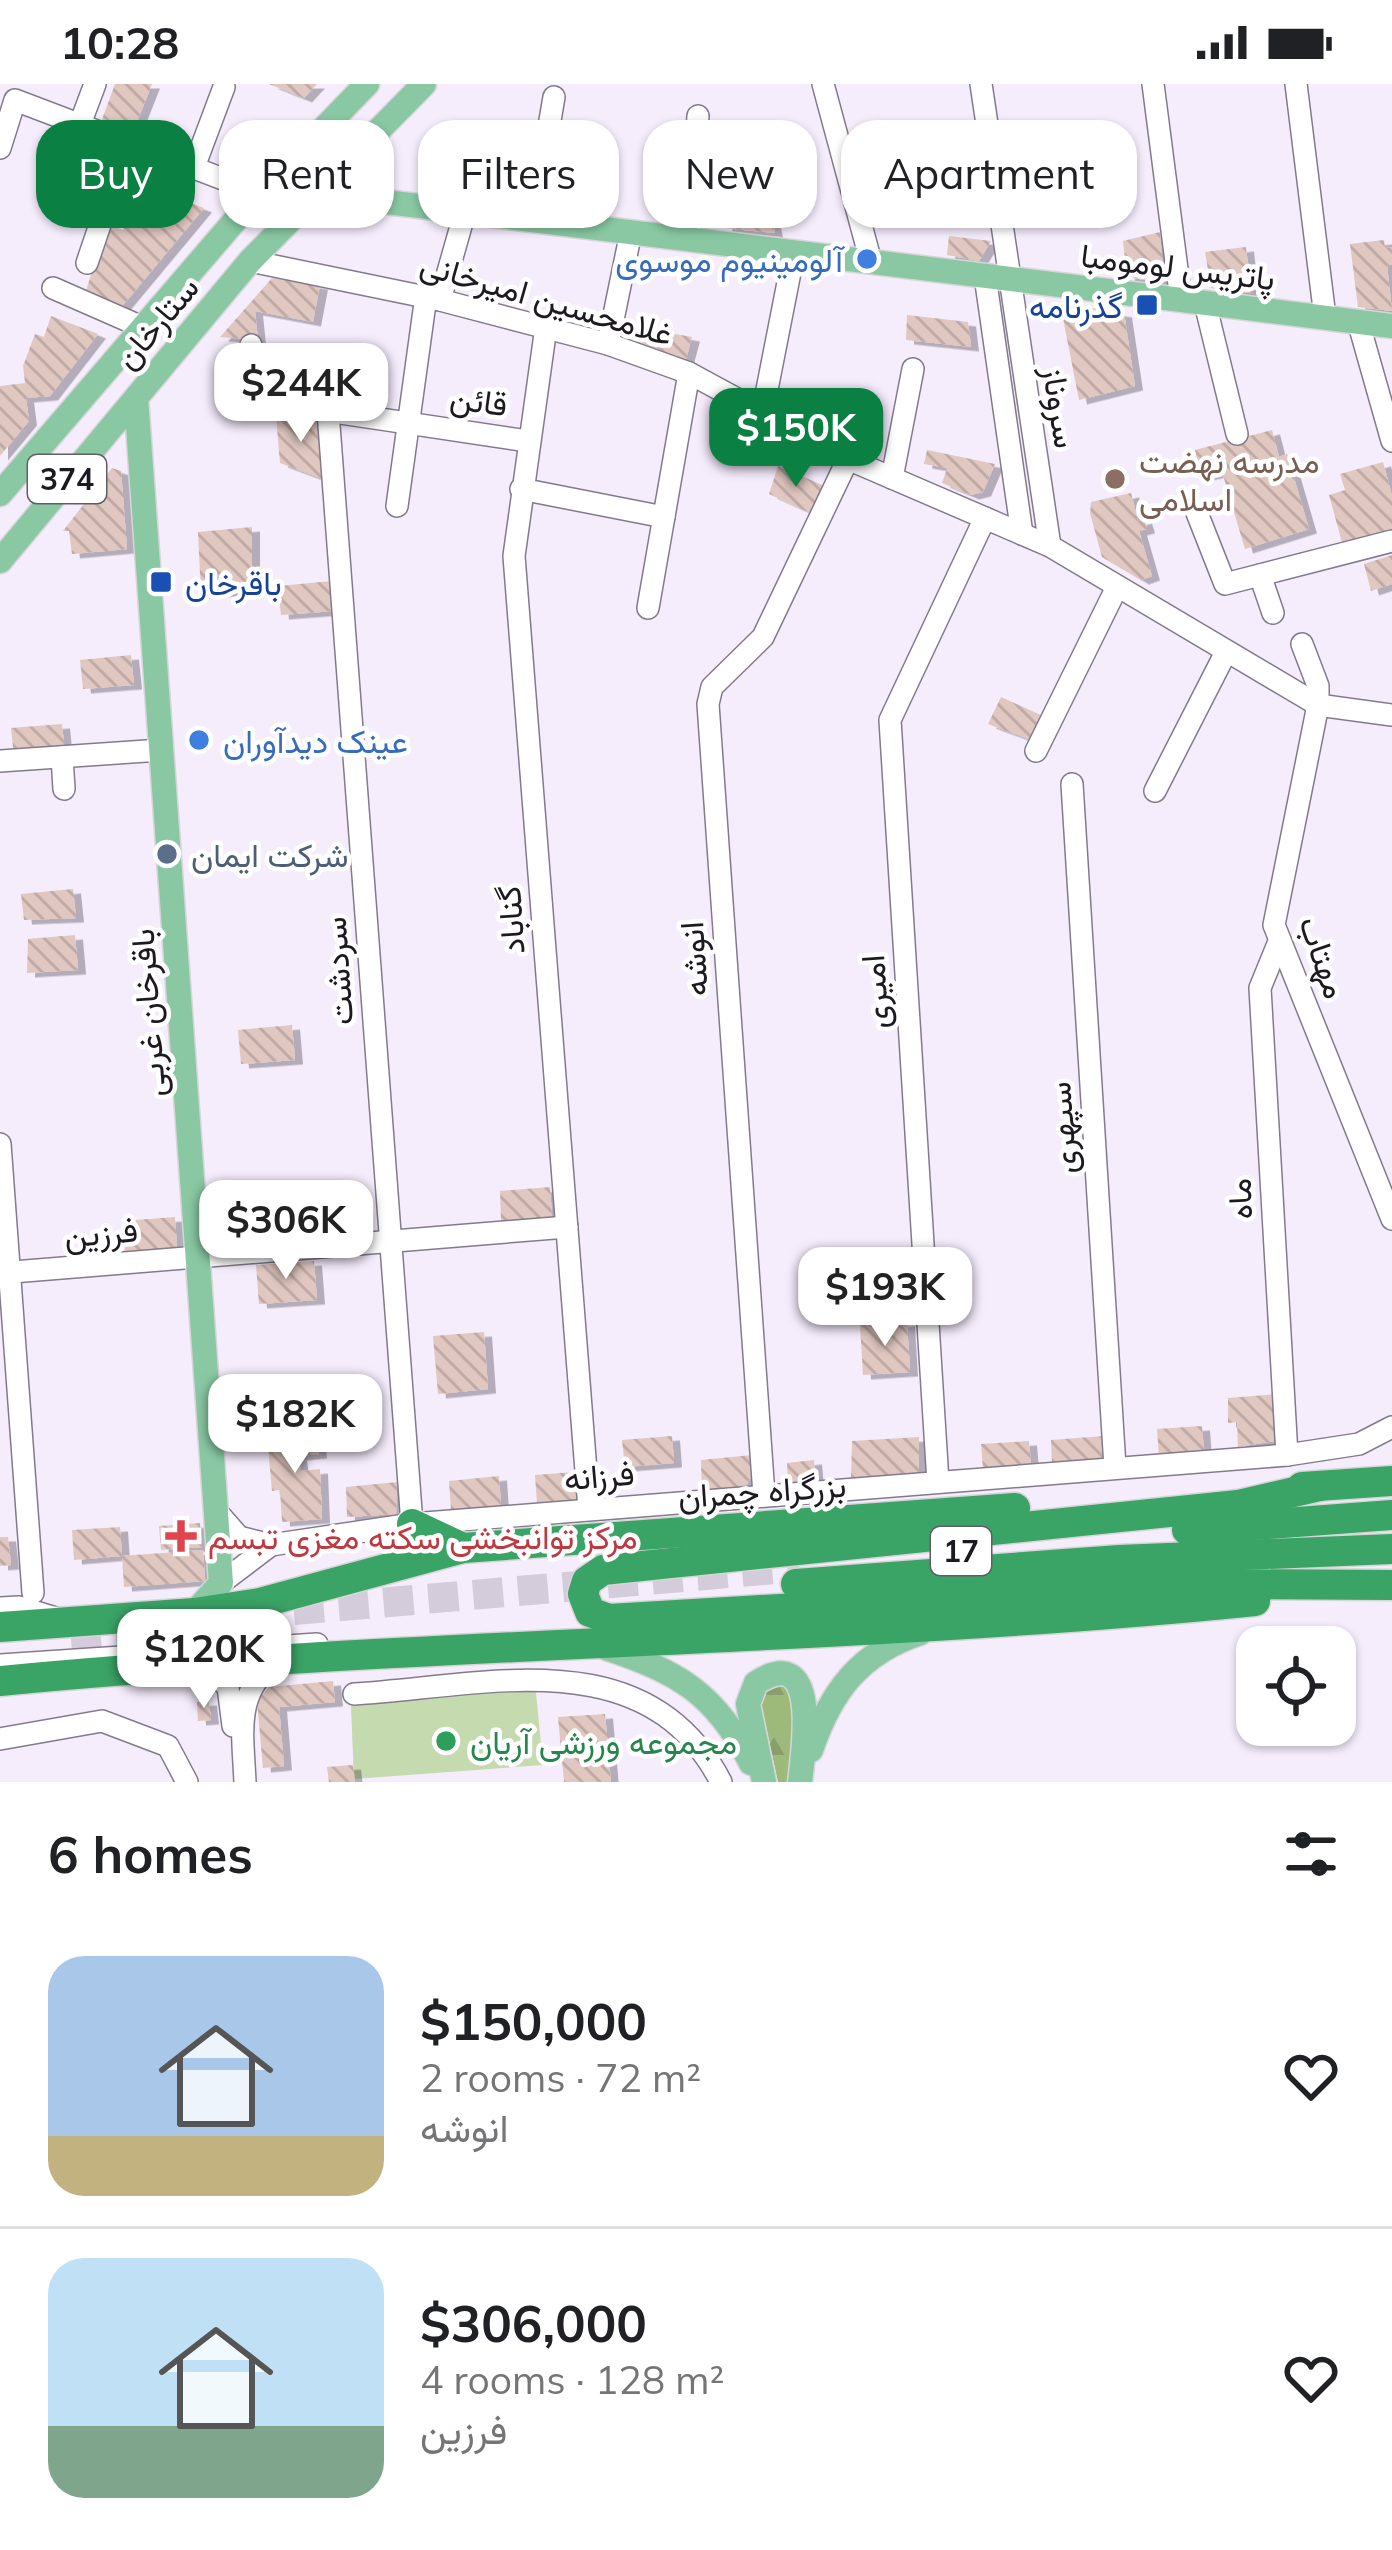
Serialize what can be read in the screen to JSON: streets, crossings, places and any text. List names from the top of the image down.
{
  "streets": {
    "highway": ["بزرگراه چمران", "17"],
    "main road": [
      "پاتریس لومومبا",
      "ستارخان",
      "374",
      "باقرخان غربی"
    ],
    "street": [
      "غلامحسین امیرخانی",
      "قائن",
      "سروناز",
      "گناباد",
      "مهتاب",
      "انوشه",
      "سردشت",
      "امیری",
      "سپهری",
      "ماه",
      "فرزین",
      "فرزانه"
    ]
  },
  "crossings": [
    ["پاتریس لومومبا", "سروناز"],
    ["غلامحسین امیرخانی", "ستارخان"],
    ["غلامحسین امیرخانی", "سروناز"],
    ["غلامحسین امیرخانی", "گناباد"],
    ["غلامحسین امیرخانی", "مهتاب"],
    ["غلامحسین امیرخانی", "انوشه"],
    ["غلامحسین امیرخانی", "امیری"],
    ["ستارخان", "باقرخان غربی"],
    ["قائن", "گناباد"],
    ["قائن", "سردشت"],
    ["گناباد", "فرزین"],
    ["گناباد", "فرزانه"],
    ["مهتاب", "ماه"],
    ["انوشه", "فرزانه"],
    ["سردشت", "فرزین"],
    ["سردشت", "فرزانه"],
    ["امیری", "فرزانه"],
    ["باقرخان غربی", "فرزین"],
    ["سپهری", "فرزانه"],
    ["ماه", "فرزانه"]
  ],
  "places": {
    "other": [
      "آلومینیوم موسوی",
      "مدرسه نهضت اسلامی",
      "عینک دیدآوران",
      "شرکت ایمان",
      "مجموعه ورزشی آریان"
    ],
    "transit": ["گذرنامه", "باقرخان"],
    "health": ["مرکز توانبخشی سکته مغزی تبسم"]
  },
  "page": {
    "status": "10:28",
    "chip": [
      "Buy",
      "Rent",
      "Filters",
      "New",
      "Apartment"
    ],
    "price": [
      "$244K",
      "$150K",
      "$306K",
      "$193K",
      "$182K",
      "$120K"
    ],
    "heading": "6 homes",
    "list": [
      {
        "name": "$150,000",
        "note": "2 rooms · 72 m² · انوشه"
      },
      {
        "name": "$306,000",
        "note": "4 rooms · 128 m² · فرزین"
      }
    ]
  }
}
